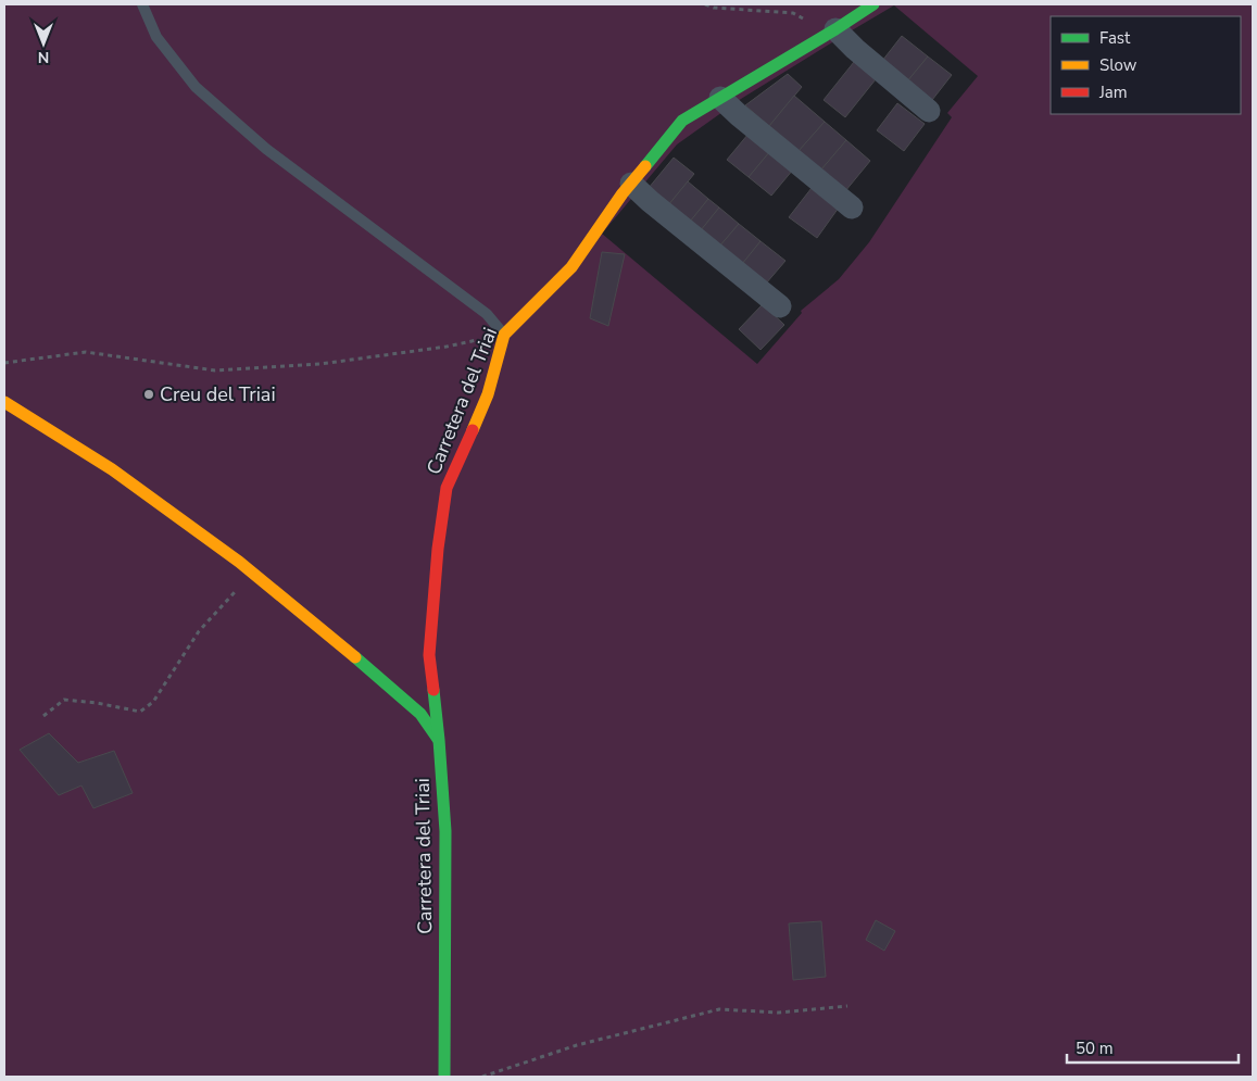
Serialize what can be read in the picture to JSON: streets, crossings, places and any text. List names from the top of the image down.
{
  "streets": {
    "street": ["Carretera del Triai"]
  },
  "places": ["Creu del Triai"],
  "legend": ["Fast", "Slow", "Jam"],
  "scale_bar": "50 m",
  "north": "bottom"
}
